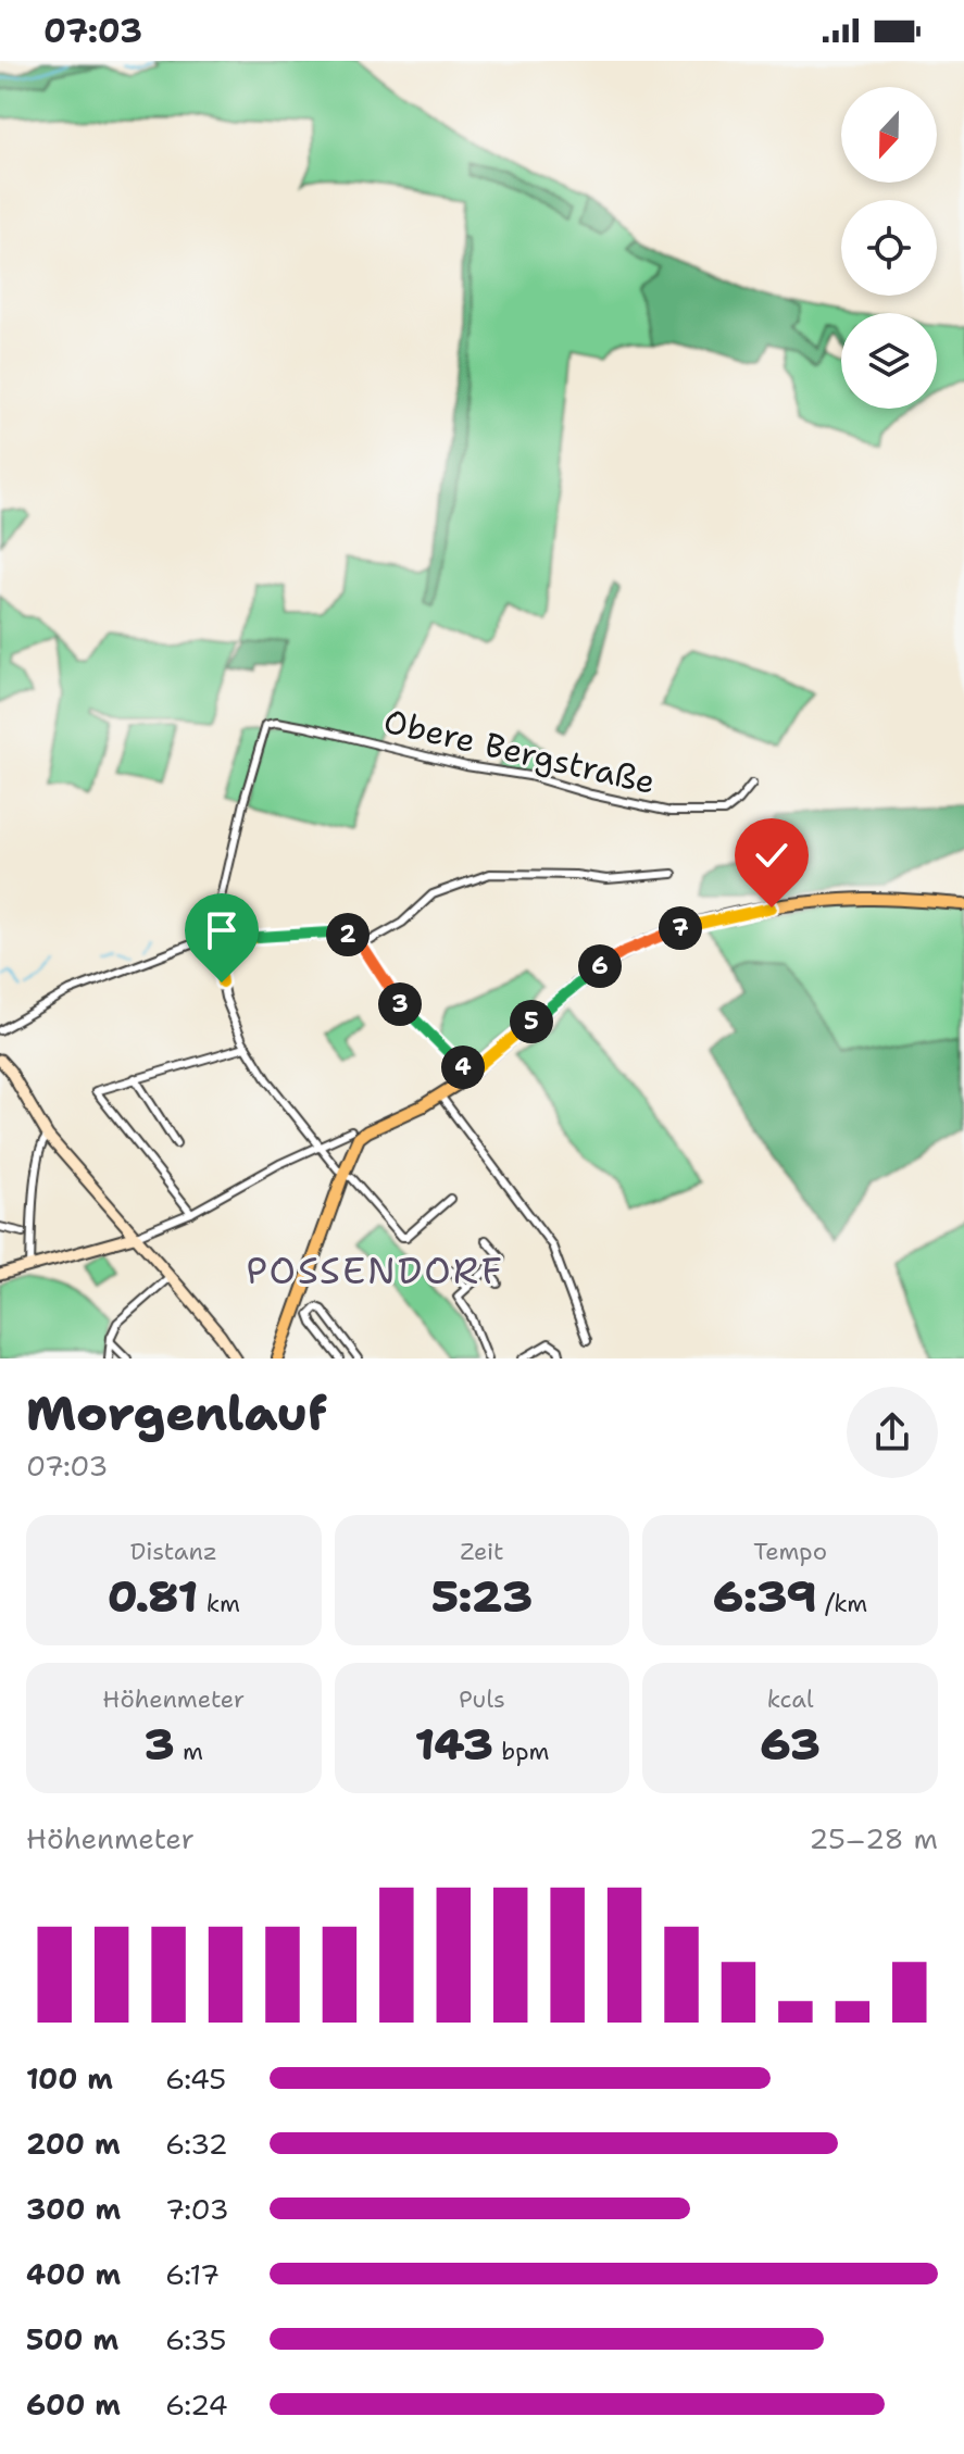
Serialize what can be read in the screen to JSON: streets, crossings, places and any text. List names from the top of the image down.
{
  "streets": {
    "street": ["Obere Bergstraße"]
  },
  "districts": ["POSSENDORF"],
  "north": "bottom",
  "page": {
    "status": "07:03",
    "pins": [
      "7",
      "2",
      "6",
      "3",
      "5",
      "4"
    ],
    "heading": ["Morgenlauf", "07:03"],
    "stats": [
      ["Distanz", "0.81 km"],
      ["Zeit", "5:23"],
      ["Tempo", "6:39 /km"],
      ["Höhenmeter", "3 m"],
      ["Puls", "143 bpm"],
      ["kcal", "63"]
    ],
    "chart": ["Höhenmeter", "25–28 m"],
    "list": [
      {
        "name": "100 m",
        "note": "6:45"
      },
      {
        "name": "200 m",
        "note": "6:32"
      },
      {
        "name": "300 m",
        "note": "7:03"
      },
      {
        "name": "400 m",
        "note": "6:17"
      },
      {
        "name": "500 m",
        "note": "6:35"
      },
      {
        "name": "600 m",
        "note": "6:24"
      }
    ]
  }
}
